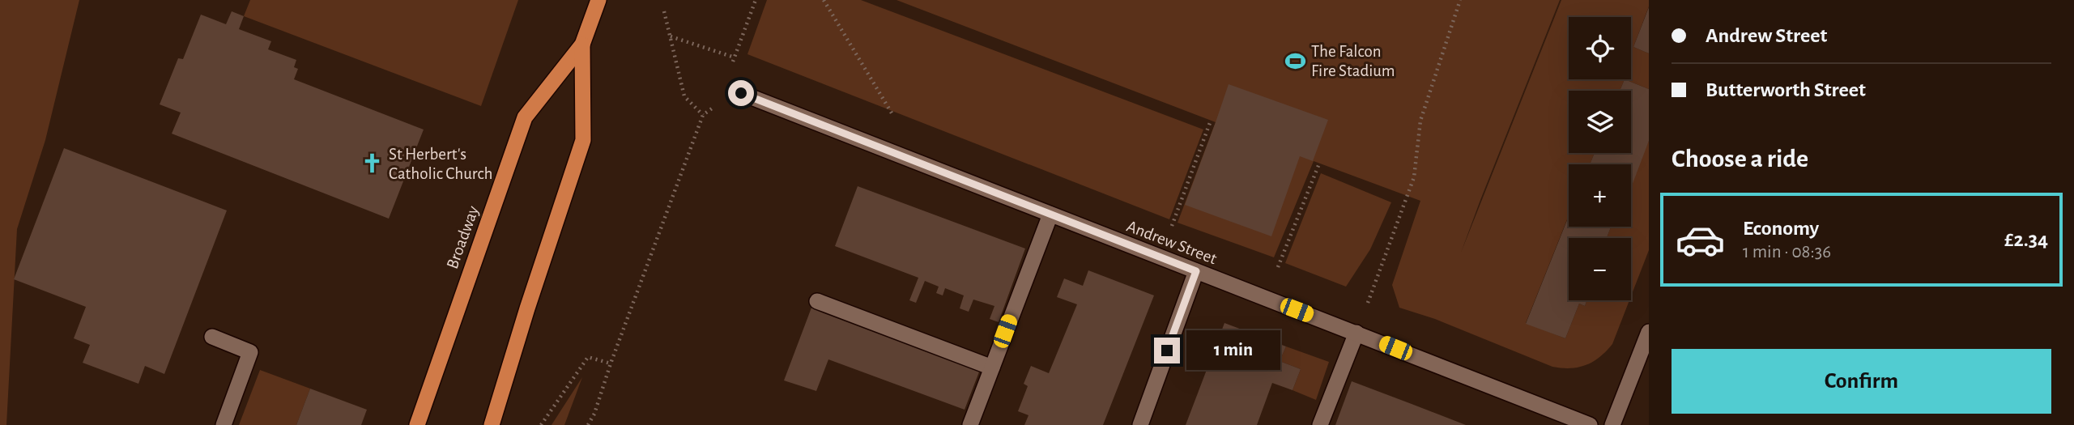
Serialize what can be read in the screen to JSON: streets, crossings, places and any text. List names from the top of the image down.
{
  "streets": {
    "highway": ["Broadway"],
    "street": ["Andrew Street"]
  },
  "places": {
    "sports": ["The Falcon Fire Stadium"],
    "church": ["St Herbert's Catholic Church"]
  },
  "page": {
    "banner": ["Andrew Street", "Butterworth Street"],
    "map_buttons": ["+", "−"],
    "heading": "Choose a ride",
    "list": [
      {
        "name": "Economy",
        "note": "1 min · 08:36",
        "value": "£2.34"
      }
    ],
    "bubble": "1 min",
    "buttons": "Confirm"
  }
}
